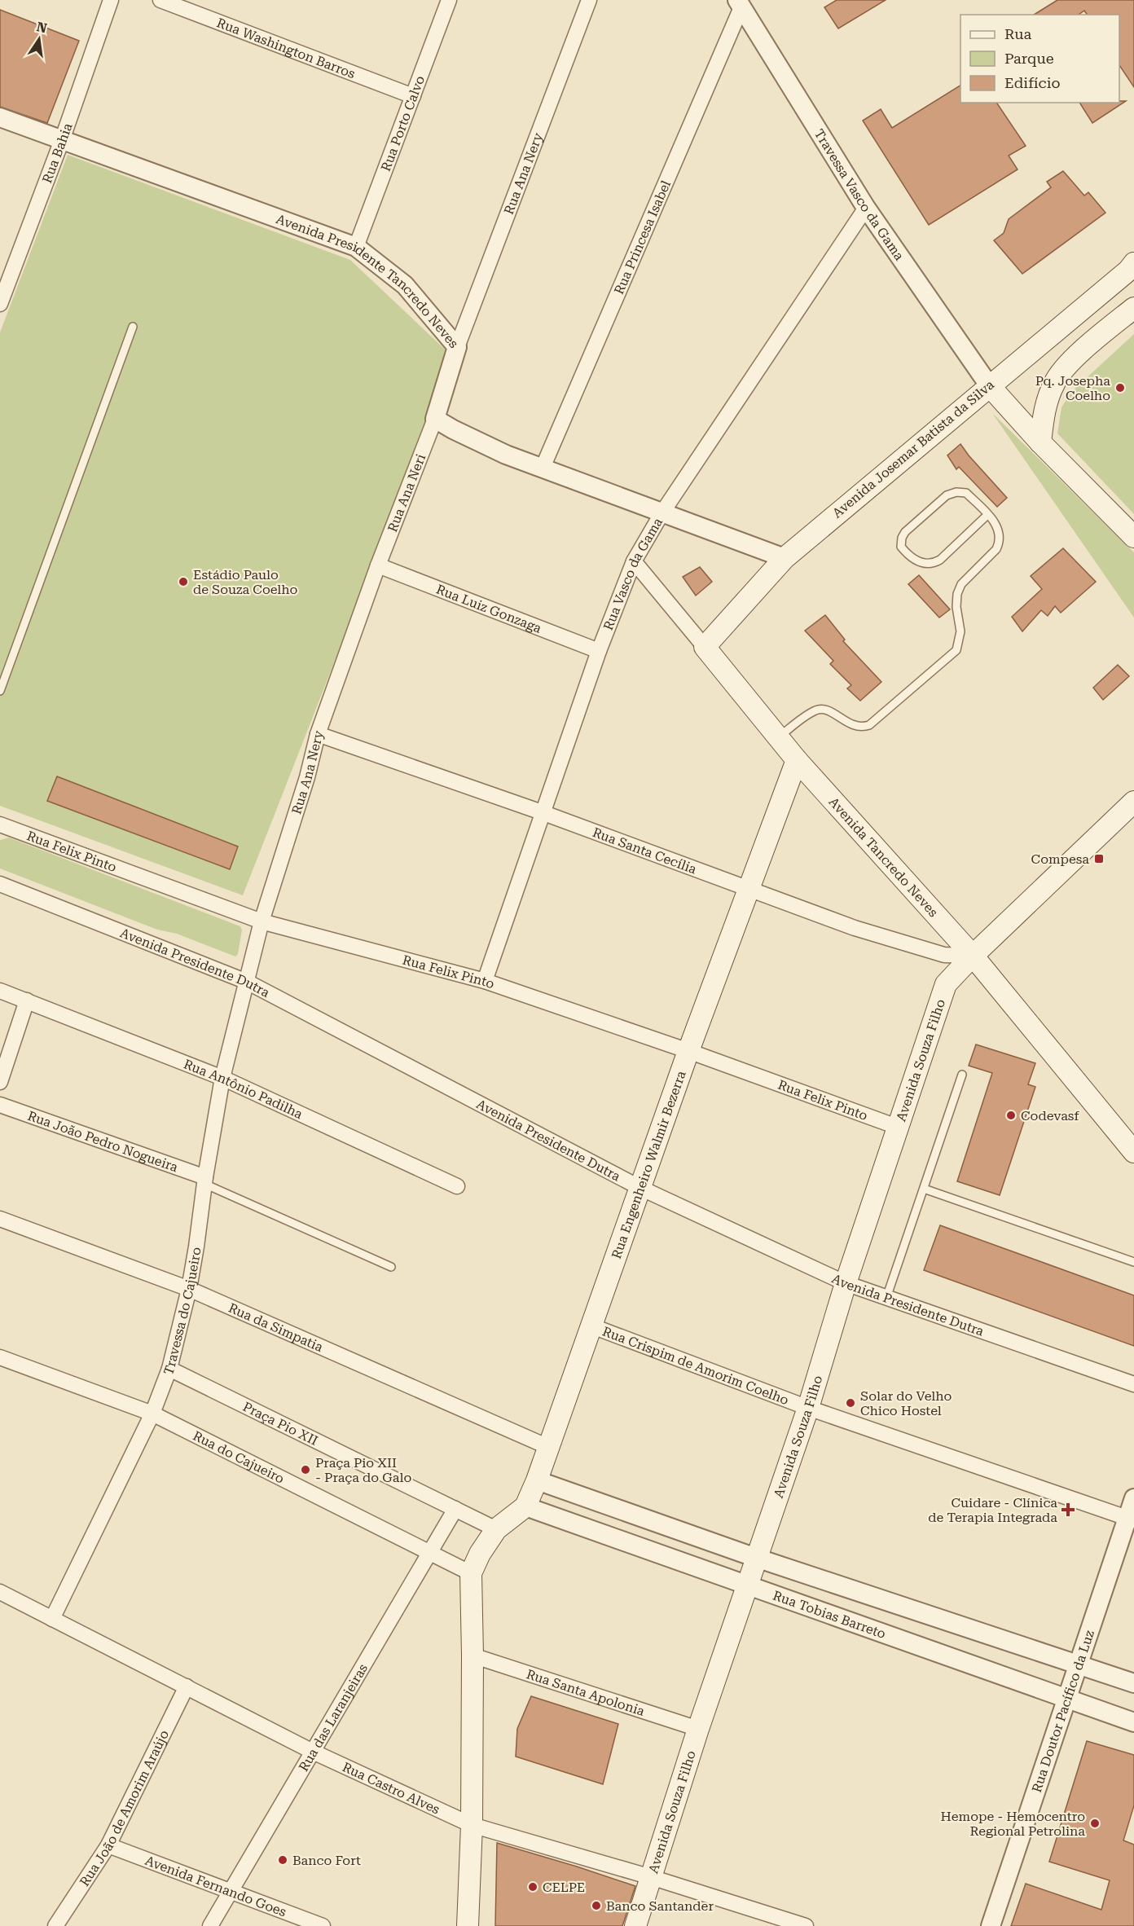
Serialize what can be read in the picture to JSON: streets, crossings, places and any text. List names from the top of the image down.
{
  "streets": {
    "main road": [
      "Avenida Josemar Batista da Silva",
      "Avenida Tancredo Neves",
      "Avenida Souza Filho",
      "Rua Engenheiro Walmir Bezerra"
    ],
    "street": [
      "Rua Washington Barros",
      "Rua Porto Calvo",
      "Rua Bahia",
      "Rua Ana Nery",
      "Travessa Vasco da Gama",
      "Rua Princesa Isabel",
      "Avenida Presidente Tancredo Neves",
      "Rua Ana Neri",
      "Rua Vasco da Gama",
      "Rua Luiz Gonzaga",
      "Rua Santa Cecília",
      "Rua Felix Pinto",
      "Avenida Presidente Dutra",
      "Rua Antônio Padilha",
      "Rua João Pedro Nogueira",
      "Travessa do Cajueiro",
      "Rua da Simpatia",
      "Rua Crispim de Amorim Coelho",
      "Praça Pio XII",
      "Rua do Cajueiro",
      "Rua Tobias Barreto",
      "Rua Santa Apolonia",
      "Rua Doutor Pacífico da Luz",
      "Rua das Laranjeiras",
      "Rua Castro Alves",
      "Rua João de Amorim Araújo",
      "Avenida Fernando Goes"
    ]
  },
  "crossings": [
    ["Rua Washington Barros", "Rua Porto Calvo"],
    ["Rua Porto Calvo", "Avenida Presidente Tancredo Neves"],
    ["Rua Bahia", "Avenida Presidente Tancredo Neves"],
    ["Rua Ana Nery", "Avenida Presidente Tancredo Neves"],
    ["Rua Ana Nery", "Rua Ana Neri"],
    ["Rua Ana Nery", "Rua Luiz Gonzaga"],
    ["Rua Ana Nery", "Rua Santa Cecília"],
    ["Rua Ana Nery", "Rua Felix Pinto"],
    ["Rua Ana Nery", "Avenida Presidente Dutra"],
    ["Rua Ana Nery", "Travessa do Cajueiro"],
    ["Travessa Vasco da Gama", "Rua Princesa Isabel"],
    ["Travessa Vasco da Gama", "Avenida Josemar Batista da Silva"],
    ["Travessa Vasco da Gama", "Rua Vasco da Gama"],
    ["Avenida Presidente Tancredo Neves", "Rua Ana Neri"],
    ["Avenida Josemar Batista da Silva", "Avenida Tancredo Neves"],
    ["Rua Ana Neri", "Rua Luiz Gonzaga"],
    ["Rua Vasco da Gama", "Rua Luiz Gonzaga"],
    ["Rua Vasco da Gama", "Rua Santa Cecília"],
    ["Rua Vasco da Gama", "Rua Felix Pinto"],
    ["Rua Vasco da Gama", "Avenida Tancredo Neves"],
    ["Rua Santa Cecília", "Avenida Tancredo Neves"],
    ["Rua Santa Cecília", "Avenida Souza Filho"],
    ["Rua Santa Cecília", "Rua Engenheiro Walmir Bezerra"],
    ["Rua Felix Pinto", "Avenida Souza Filho"],
    ["Rua Felix Pinto", "Rua Engenheiro Walmir Bezerra"],
    ["Avenida Tancredo Neves", "Avenida Souza Filho"],
    ["Avenida Tancredo Neves", "Rua Engenheiro Walmir Bezerra"],
    ["Avenida Presidente Dutra", "Avenida Souza Filho"],
    ["Avenida Presidente Dutra", "Rua Engenheiro Walmir Bezerra"],
    ["Avenida Presidente Dutra", "Travessa do Cajueiro"],
    ["Avenida Souza Filho", "Rua Crispim de Amorim Coelho"],
    ["Avenida Souza Filho", "Rua Tobias Barreto"],
    ["Avenida Souza Filho", "Rua Santa Apolonia"],
    ["Avenida Souza Filho", "Rua Castro Alves"],
    ["Rua Antônio Padilha", "Travessa do Cajueiro"],
    ["Rua João Pedro Nogueira", "Travessa do Cajueiro"],
    ["Rua Engenheiro Walmir Bezerra", "Rua da Simpatia"],
    ["Rua Engenheiro Walmir Bezerra", "Rua Crispim de Amorim Coelho"],
    ["Rua Engenheiro Walmir Bezerra", "Rua Tobias Barreto"],
    ["Travessa do Cajueiro", "Rua da Simpatia"],
    ["Travessa do Cajueiro", "Praça Pio XII"],
    ["Travessa do Cajueiro", "Rua do Cajueiro"],
    ["Travessa do Cajueiro", "Rua Castro Alves"],
    ["Rua Crispim de Amorim Coelho", "Rua Doutor Pacífico da Luz"],
    ["Praça Pio XII", "Rua das Laranjeiras"],
    ["Rua do Cajueiro", "Rua das Laranjeiras"],
    ["Rua Tobias Barreto", "Rua Doutor Pacífico da Luz"],
    ["Rua das Laranjeiras", "Rua Castro Alves"],
    ["Rua das Laranjeiras", "Avenida Fernando Goes"],
    ["Rua Castro Alves", "Rua João de Amorim Araújo"],
    ["Rua João de Amorim Araújo", "Avenida Fernando Goes"]
  ],
  "places": {
    "other": [
      "Pq. Josepha Coelho",
      "Estádio Paulo de Souza Coelho",
      "Codevasf",
      "Solar do Velho Chico Hostel",
      "Praça Pio XII - Praça do Galo",
      "Hemope - Hemocentro Regional Petrolina",
      "Banco Fort",
      "CELPE",
      "Banco Santander"
    ],
    "transit": ["Compesa"],
    "health": ["Cuidare - Clínica de Terapia Integrada"]
  },
  "legend": ["Rua", "Parque", "Edifício"],
  "north": "top"
}
